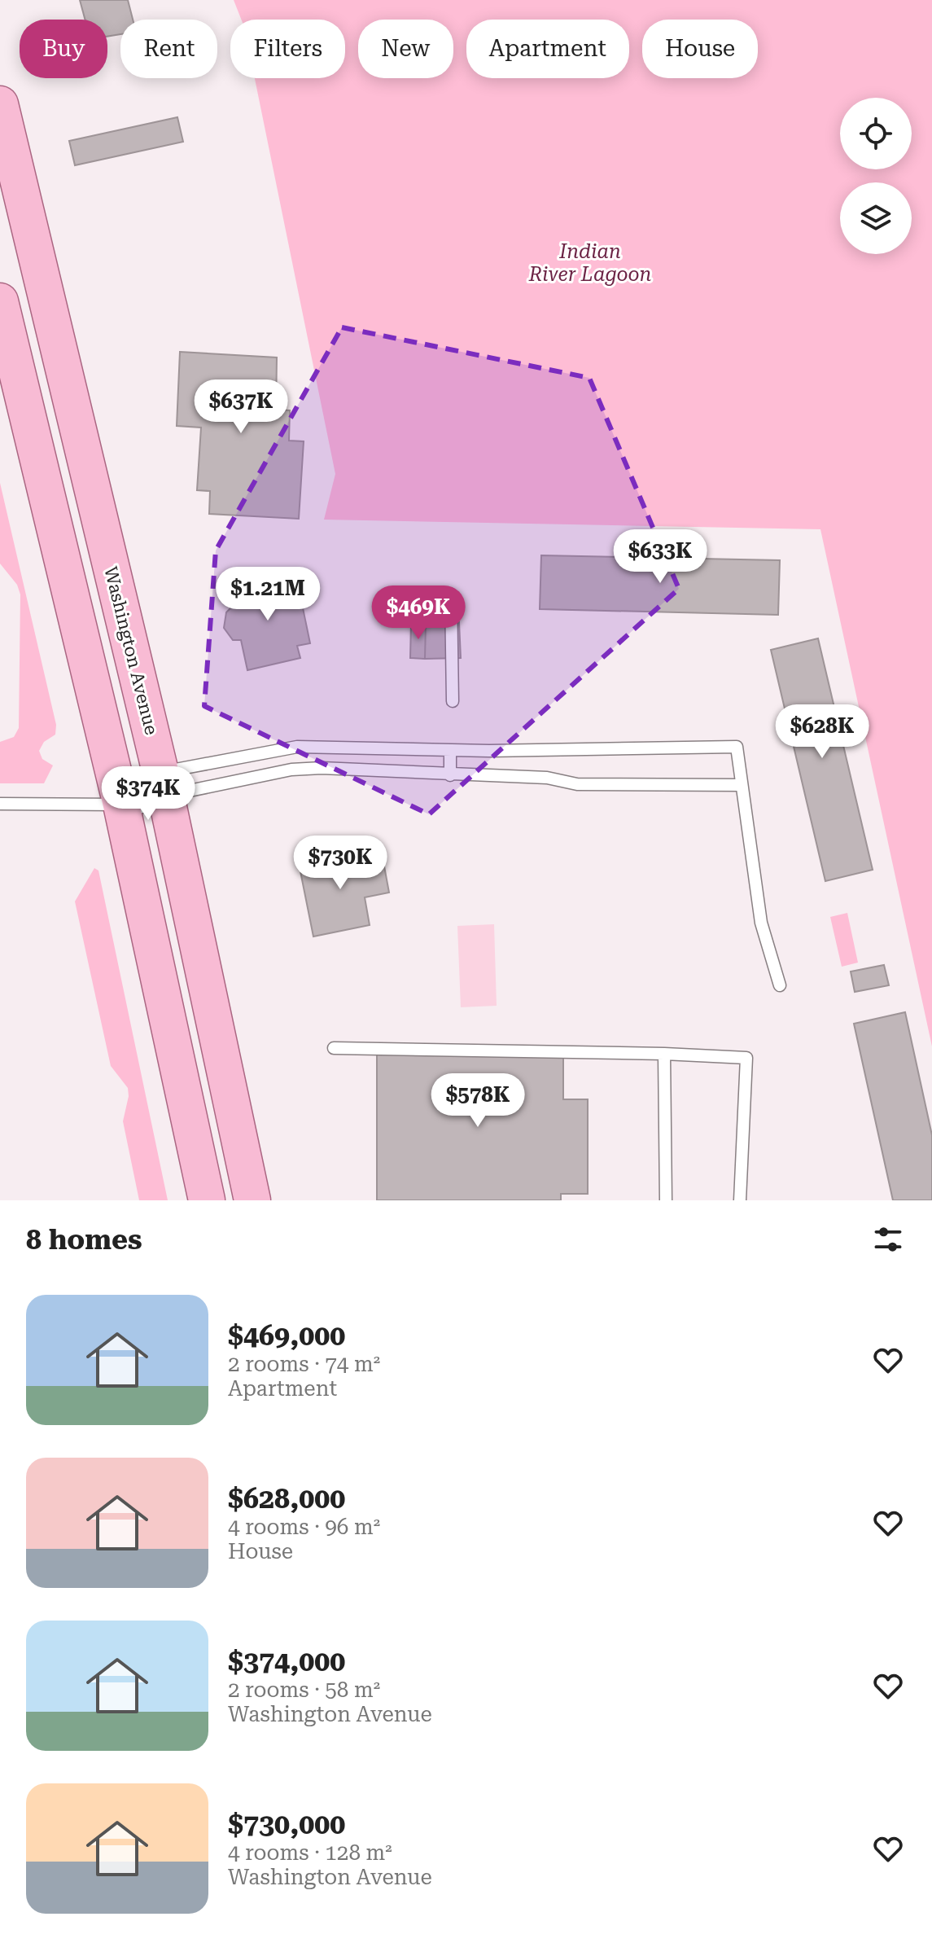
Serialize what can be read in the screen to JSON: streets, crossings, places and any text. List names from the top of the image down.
{
  "streets": {
    "main road": ["Washington Avenue"]
  },
  "water": ["Indian River Lagoon"],
  "page": {
    "chip": [
      "Buy",
      "Rent",
      "Filters",
      "New",
      "Apartment",
      "House"
    ],
    "price": [
      "$637K",
      "$633K",
      "$1.21M",
      "$469K",
      "$628K",
      "$374K",
      "$730K",
      "$578K"
    ],
    "heading": "8 homes",
    "list": [
      {
        "name": "$469,000",
        "note": "2 rooms · 74 m² · Apartment"
      },
      {
        "name": "$628,000",
        "note": "4 rooms · 96 m² · House"
      },
      {
        "name": "$374,000",
        "note": "2 rooms · 58 m² · Washington Avenue"
      },
      {
        "name": "$730,000",
        "note": "4 rooms · 128 m² · Washington Avenue"
      }
    ]
  }
}
